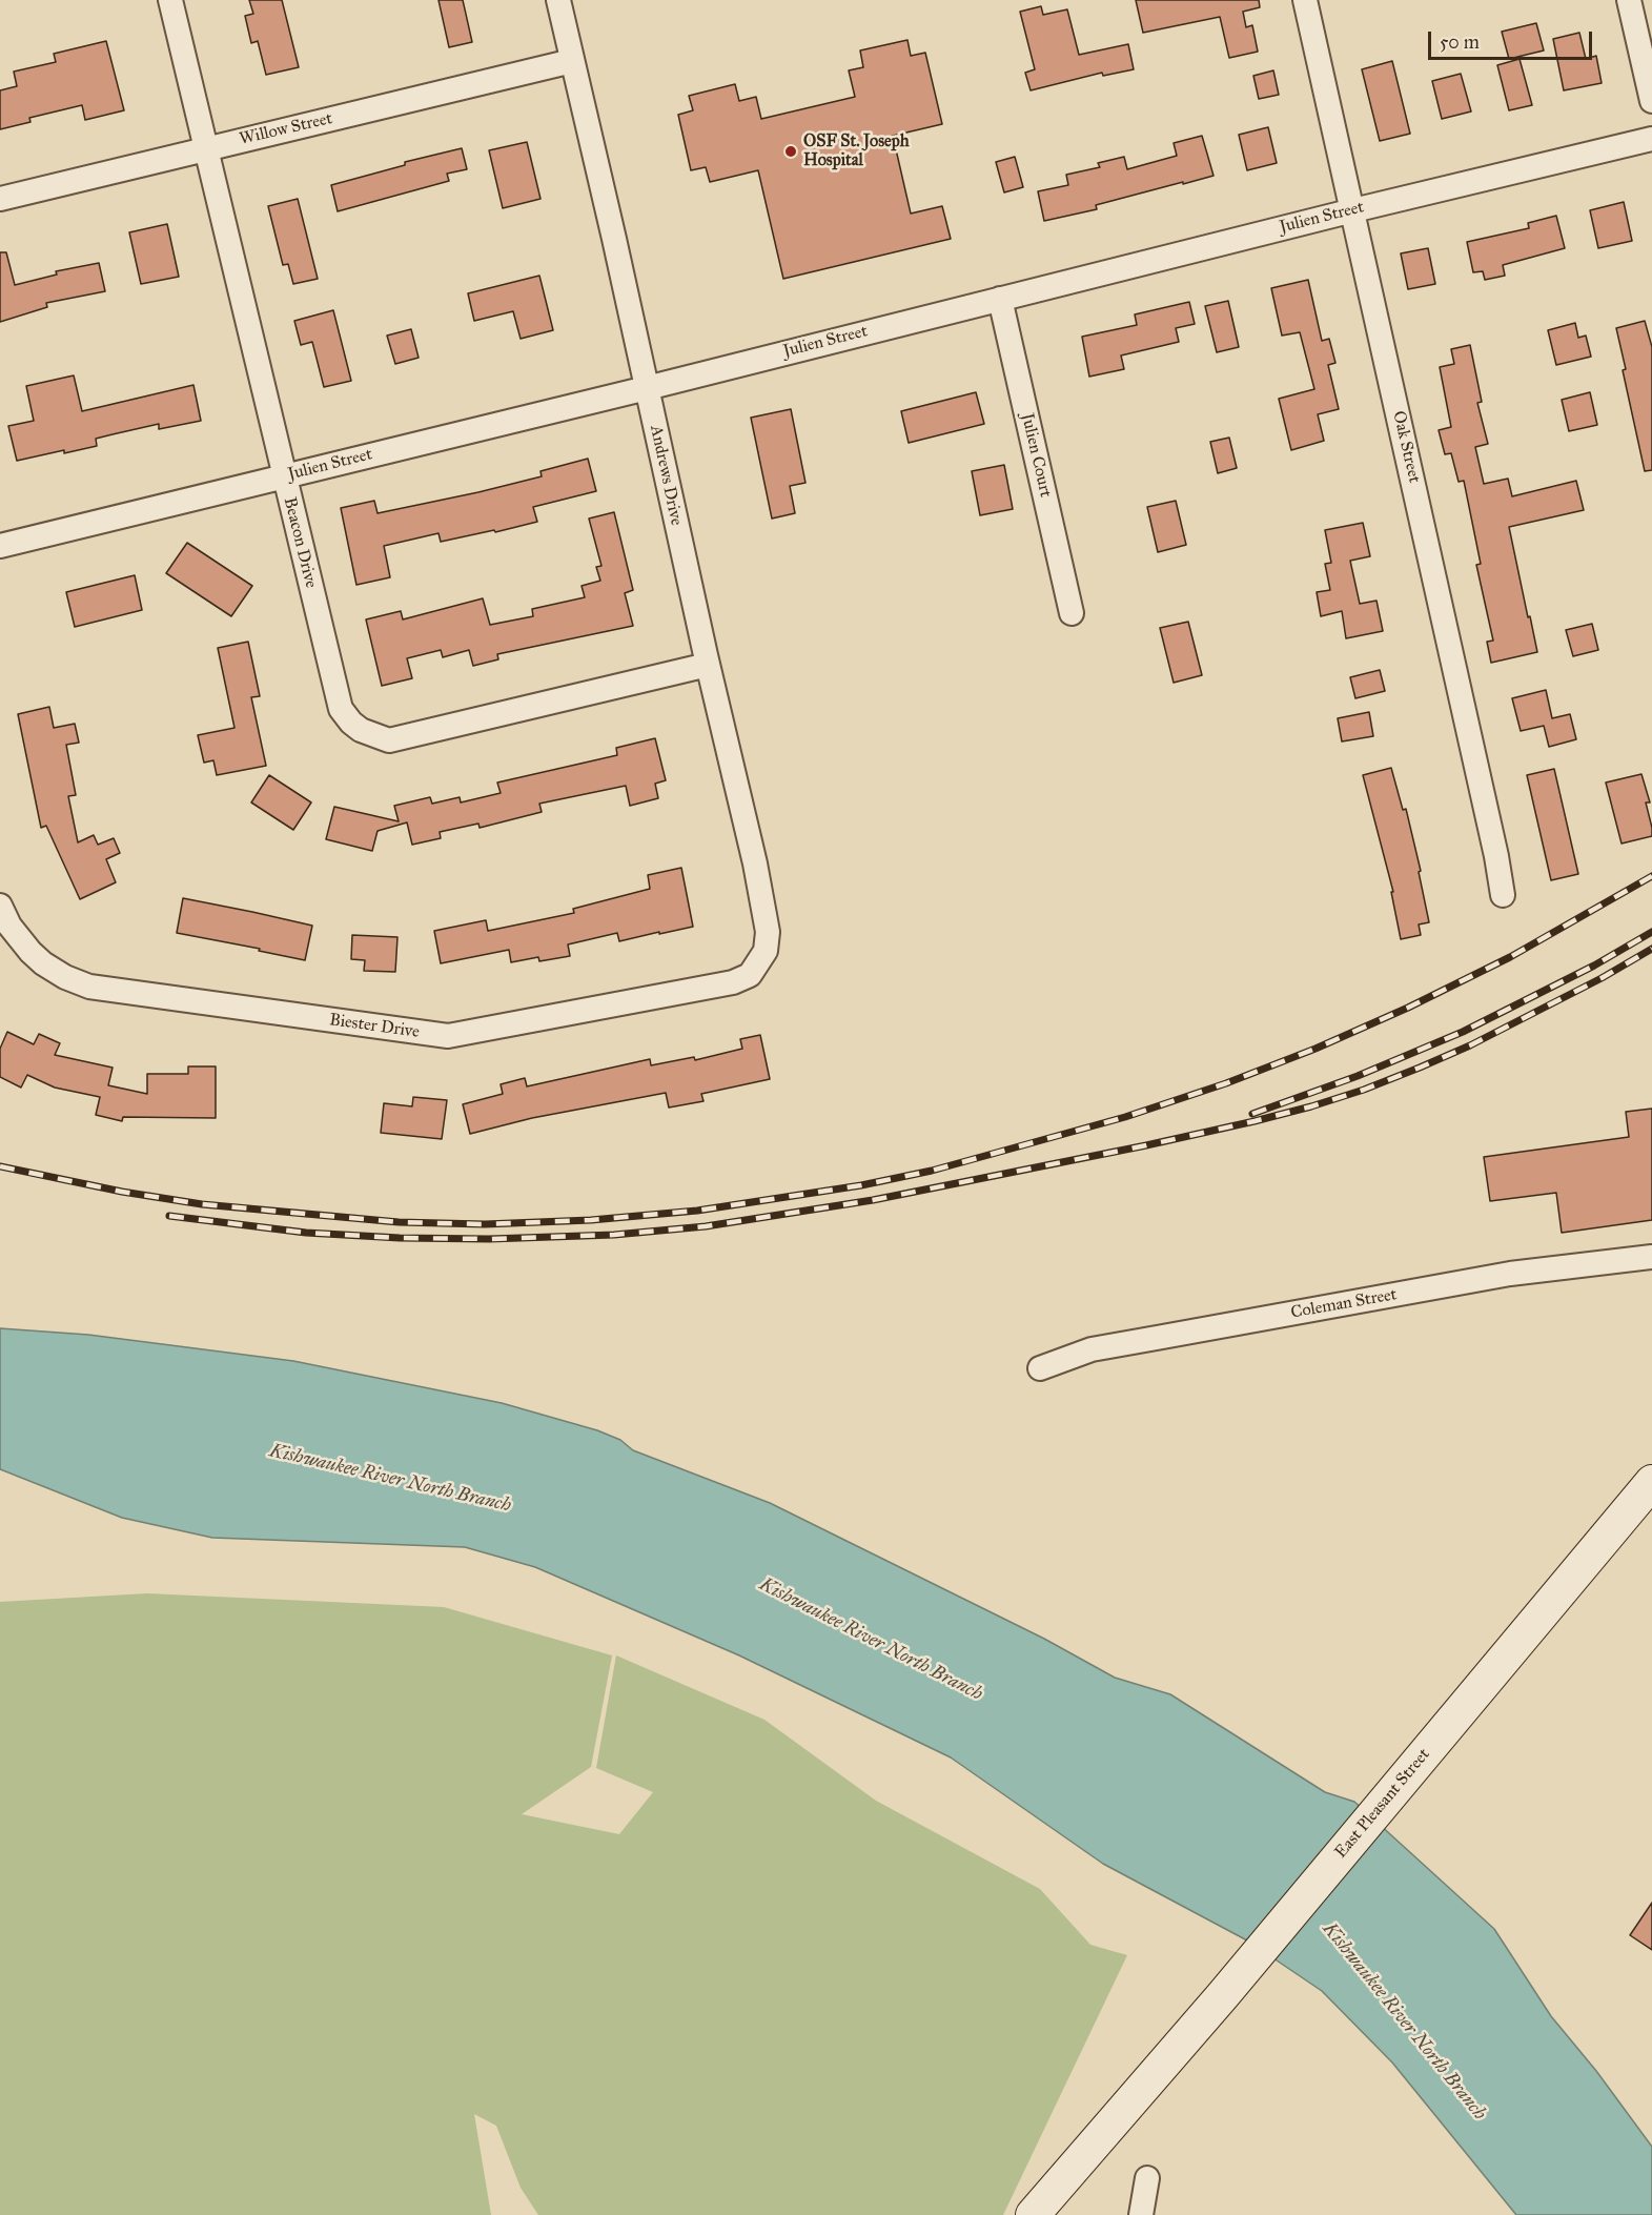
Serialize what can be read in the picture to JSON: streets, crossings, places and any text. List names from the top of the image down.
{
  "streets": {
    "main road": ["East Pleasant Street"],
    "street": [
      "Willow Street",
      "Julien Street",
      "Oak Street",
      "Julien Court",
      "Andrews Drive",
      "Beacon Drive",
      "Biester Drive",
      "Coleman Street"
    ]
  },
  "crossings": [
    ["Willow Street", "Andrews Drive"],
    ["Willow Street", "Beacon Drive"],
    ["Julien Street", "Oak Street"],
    ["Julien Street", "Julien Court"],
    ["Julien Street", "Andrews Drive"],
    ["Julien Street", "Beacon Drive"],
    ["Andrews Drive", "Beacon Drive"],
    ["Andrews Drive", "Biester Drive"]
  ],
  "water": ["Kishwaukee River North Branch"],
  "places": ["OSF St. Joseph Hospital"],
  "scale_bar": "50 m"
}
